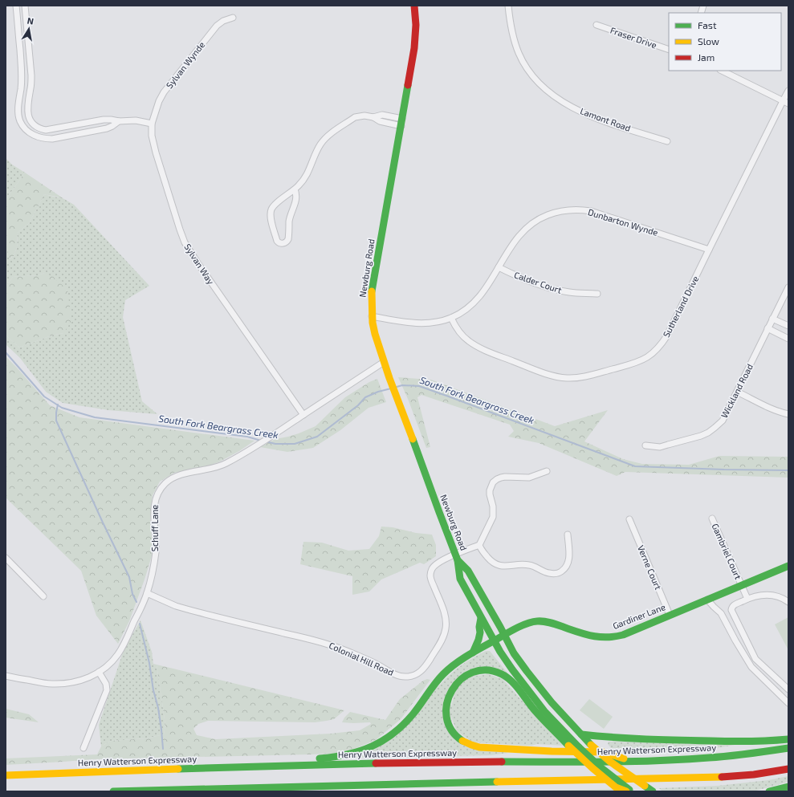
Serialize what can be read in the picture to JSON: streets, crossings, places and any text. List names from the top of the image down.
{
  "streets": {
    "main road": ["Newburg Road", "Gardiner Lane", "Henry Watterson Expressway"],
    "street": [
      "Fraser Drive",
      "Sylvan Wynde",
      "Lamont Road",
      "Dunbarton Wynde",
      "Sylvan Way",
      "Calder Court",
      "Sutherland Drive",
      "Wickland Road",
      "Schuff Lane",
      "Gambriel Court",
      "Verne Court",
      "Colonial Hill Road"
    ]
  },
  "crossings": [
    ["Sylvan Wynde", "Sylvan Way"],
    ["Dunbarton Wynde", "Newburg Road"],
    ["Dunbarton Wynde", "Calder Court"],
    ["Dunbarton Wynde", "Sutherland Drive"],
    ["Sylvan Way", "Schuff Lane"],
    ["Newburg Road", "Schuff Lane"],
    ["Newburg Road", "Gardiner Lane"],
    ["Newburg Road", "Colonial Hill Road"],
    ["Schuff Lane", "Colonial Hill Road"],
    ["Gambriel Court", "Gardiner Lane"],
    ["Verne Court", "Gardiner Lane"],
    ["Gardiner Lane", "Henry Watterson Expressway"]
  ],
  "water": ["South Fork Beargrass Creek"],
  "legend": ["Fast", "Slow", "Jam"],
  "north": "top"
}
